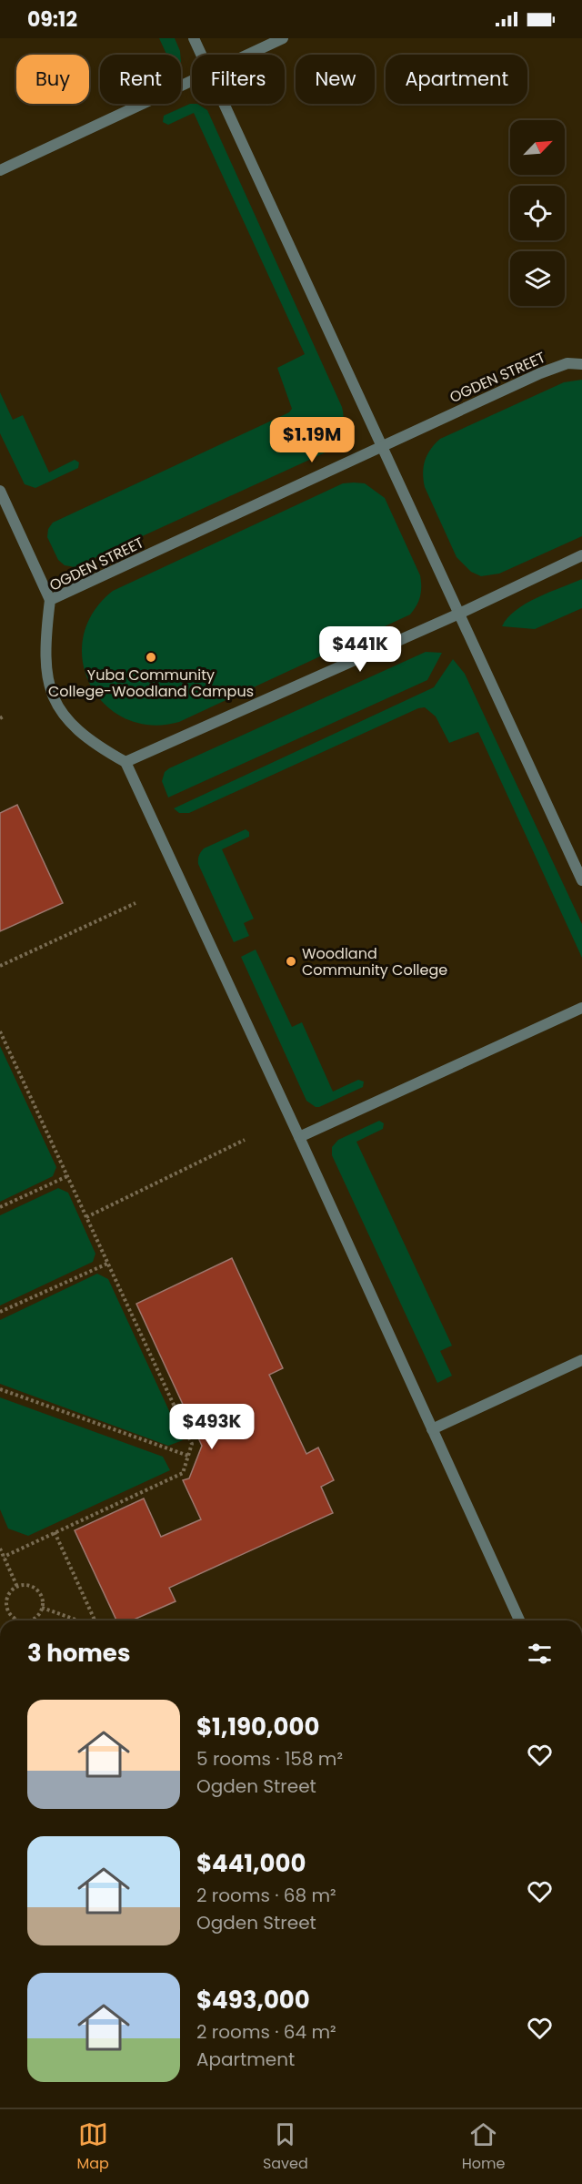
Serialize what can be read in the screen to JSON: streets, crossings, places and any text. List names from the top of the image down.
{
  "streets": {
    "street": ["OGDEN STREET"]
  },
  "places": ["Yuba Community College-Woodland Campus", "Woodland Community College"],
  "north": "top right",
  "page": {
    "status": "09:12",
    "chip": [
      "Buy",
      "Rent",
      "Filters",
      "New",
      "Apartment"
    ],
    "price": ["$1.19M", "$441K", "$493K"],
    "heading": "3 homes",
    "list": [
      {
        "name": "$1,190,000",
        "note": "5 rooms · 158 m² · Ogden Street"
      },
      {
        "name": "$441,000",
        "note": "2 rooms · 68 m² · Ogden Street"
      },
      {
        "name": "$493,000",
        "note": "2 rooms · 64 m² · Apartment"
      }
    ],
    "tabs": ["Map", "Saved", "Home"]
  }
}
